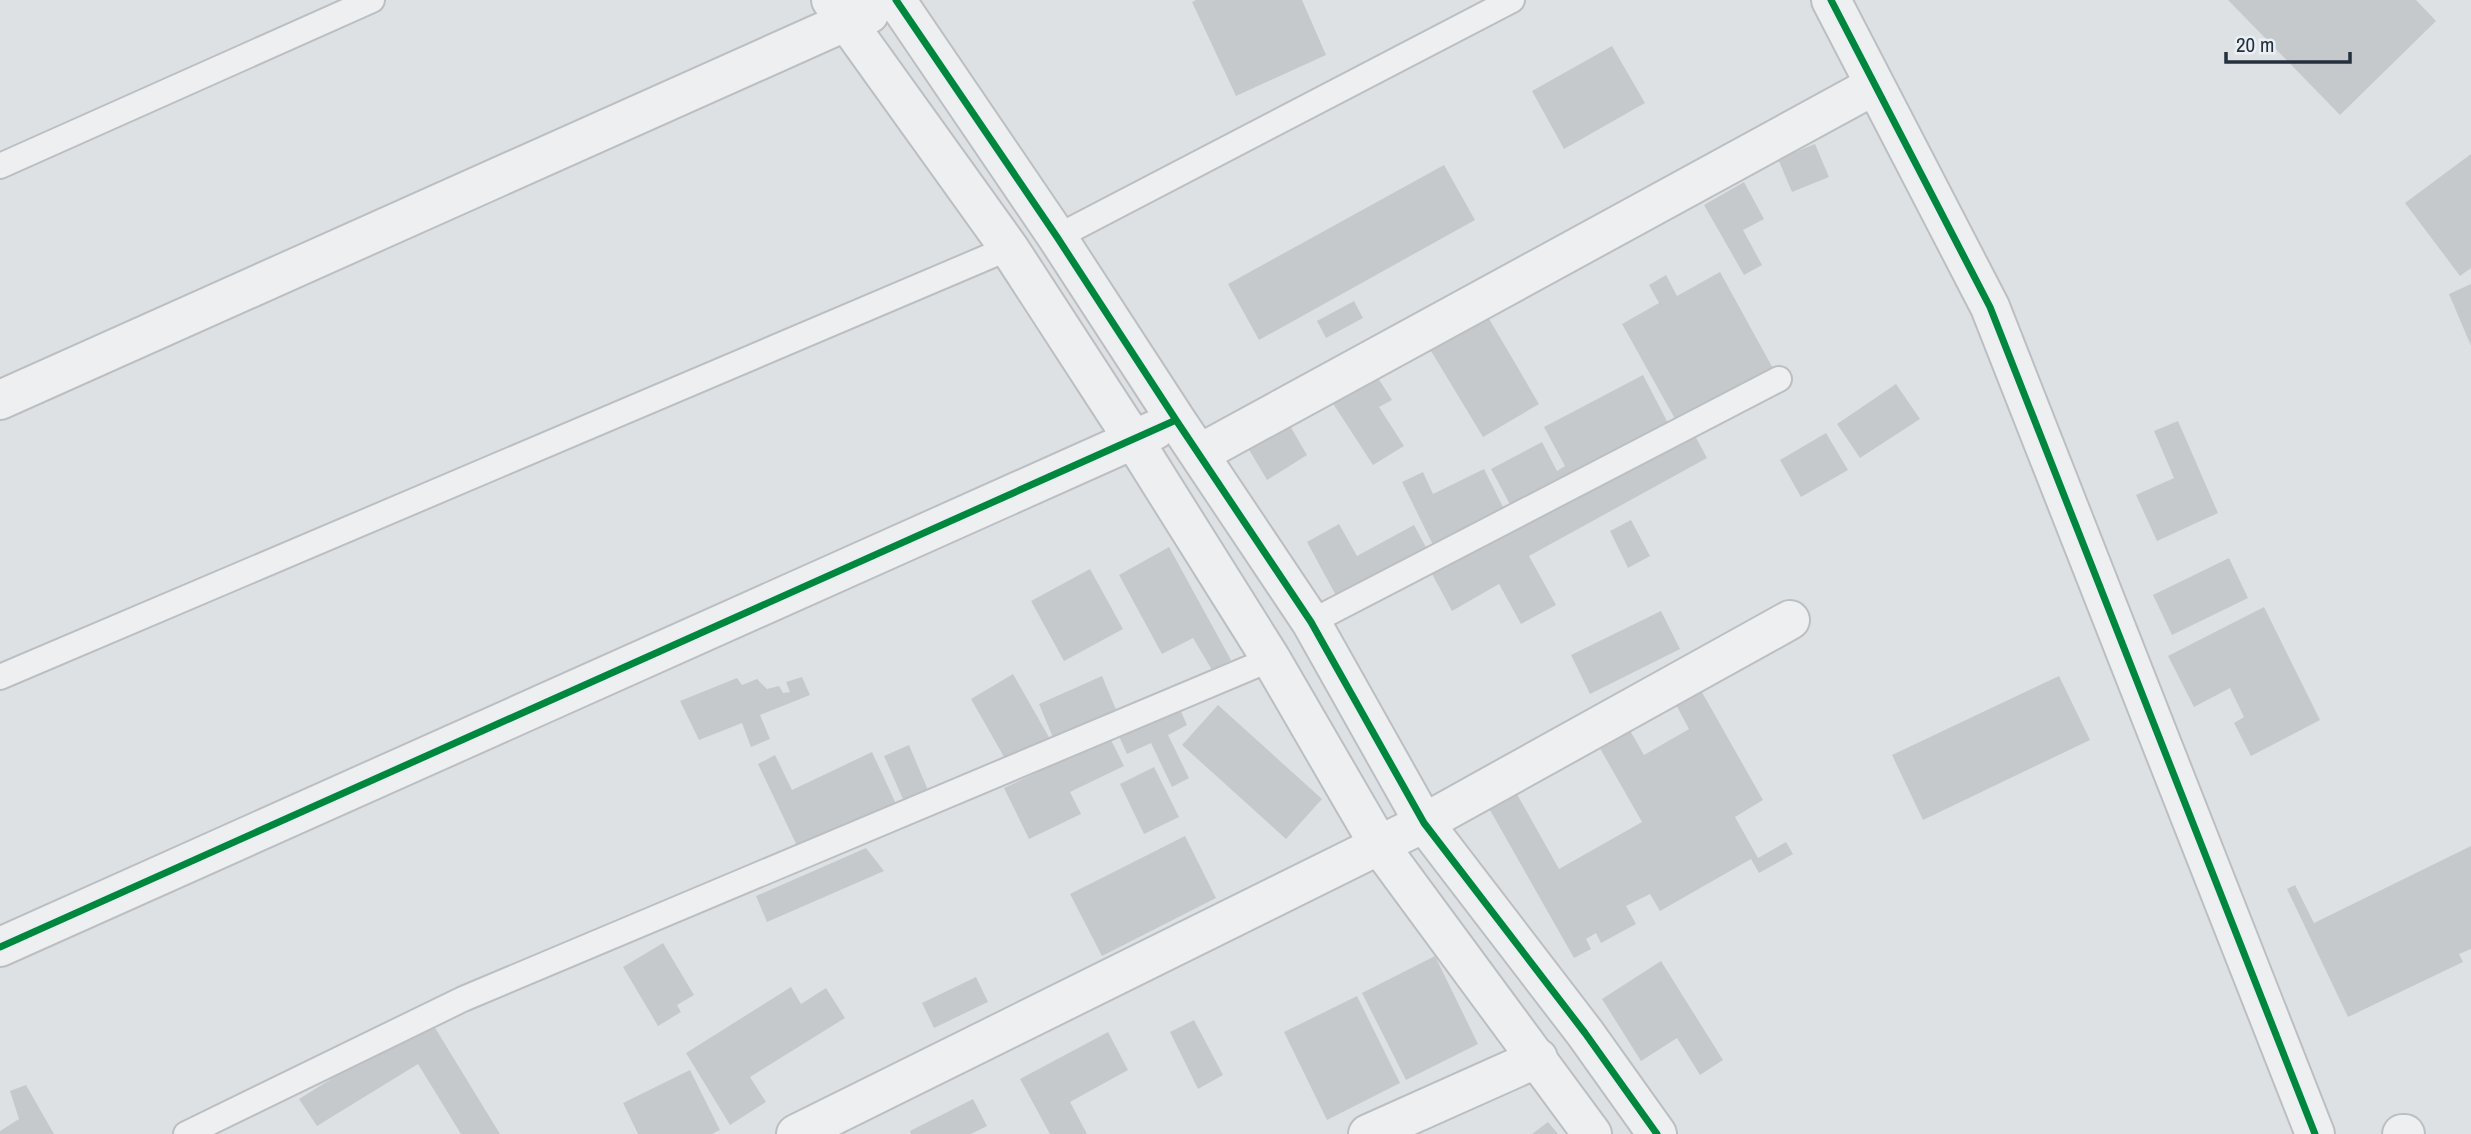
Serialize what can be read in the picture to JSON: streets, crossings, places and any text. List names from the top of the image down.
{
  "scale_bar": "20 m"
}
